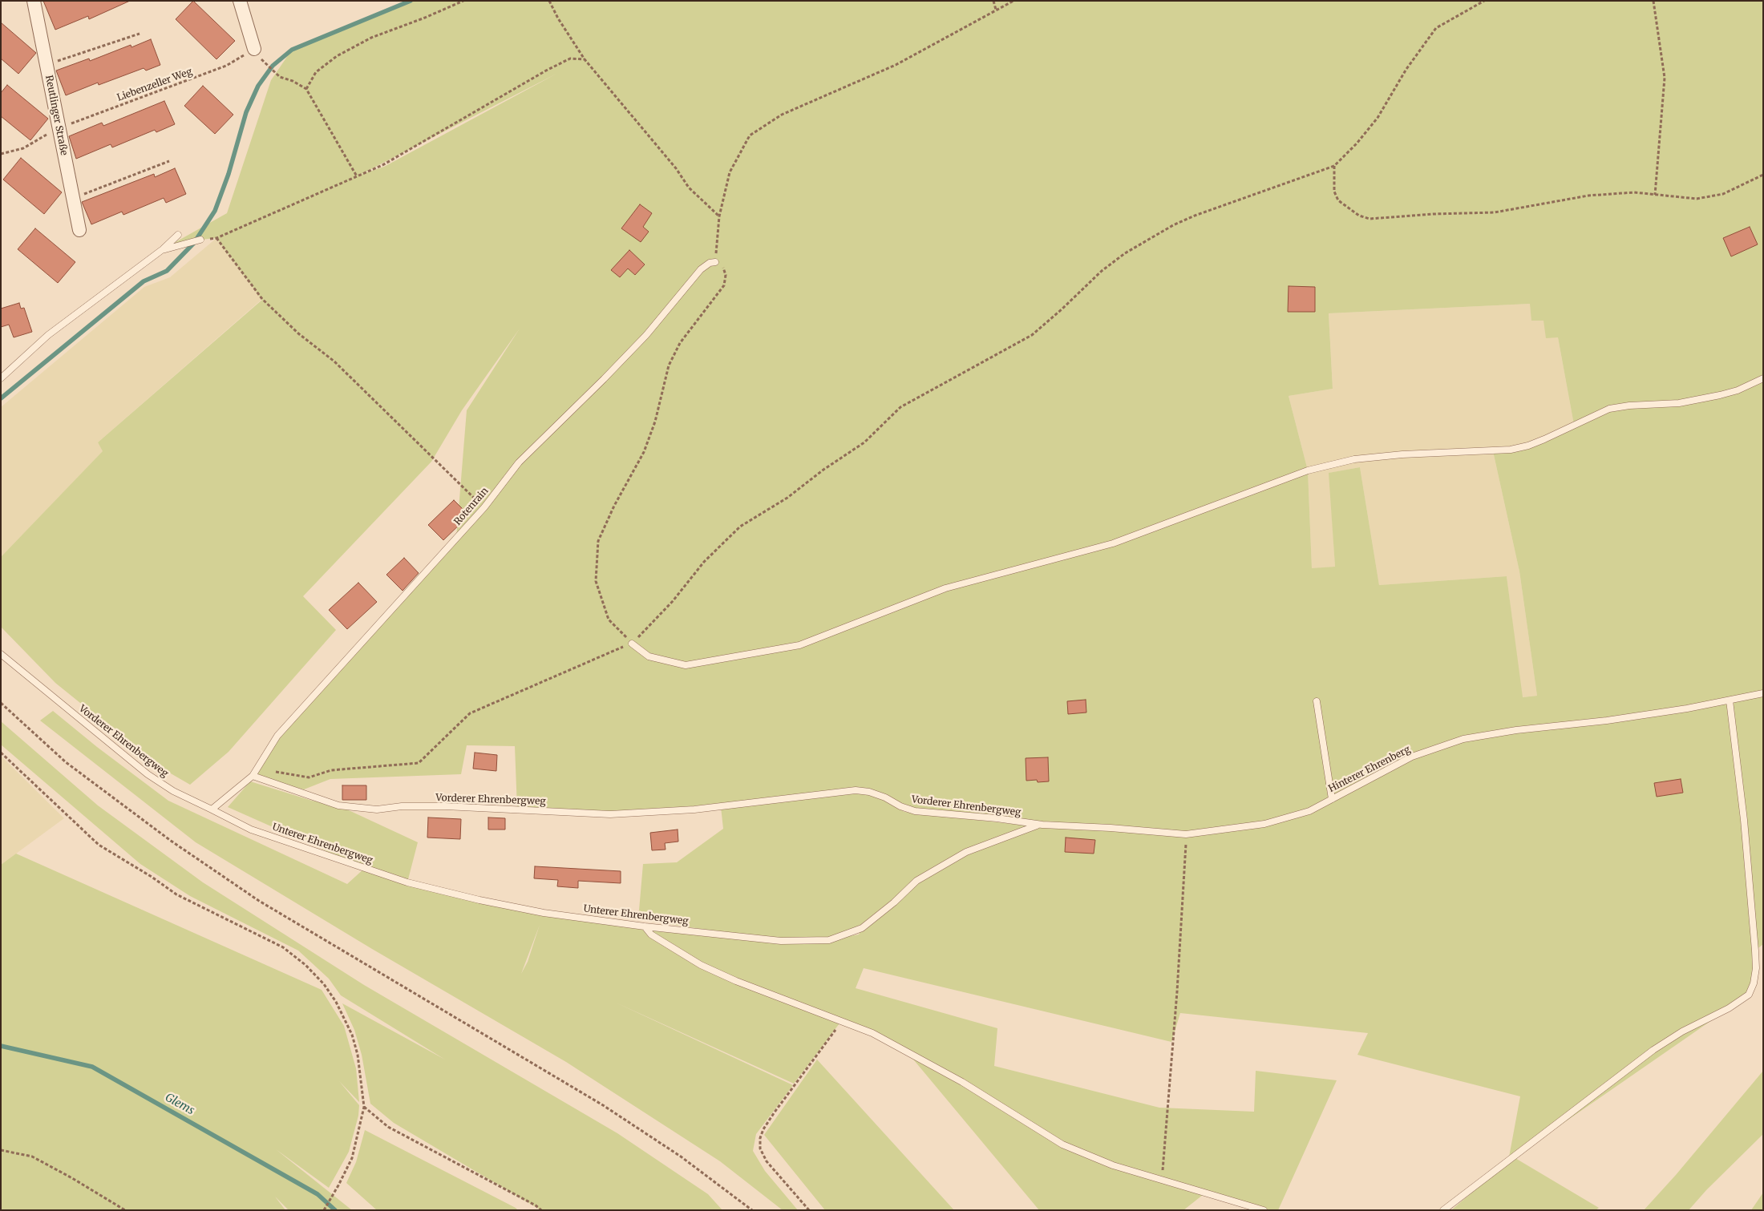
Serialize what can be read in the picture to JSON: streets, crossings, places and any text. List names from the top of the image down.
{
  "streets": {
    "street": ["Reutlinger Straße"],
    "lane": [
      "Rotenrain",
      "Vorderer Ehrenbergweg",
      "Hinterer Ehrenberg",
      "Unterer Ehrenbergweg"
    ],
    "path": ["Liebenzeller Weg"]
  },
  "crossings": [
    ["Liebenzeller Weg", "Reutlinger Straße"],
    ["Rotenrain", "Vorderer Ehrenbergweg"],
    ["Vorderer Ehrenbergweg", "Hinterer Ehrenberg"],
    ["Vorderer Ehrenbergweg", "Unterer Ehrenbergweg"],
    ["Hinterer Ehrenberg", "Unterer Ehrenbergweg"]
  ],
  "water": ["Glems"]
}
